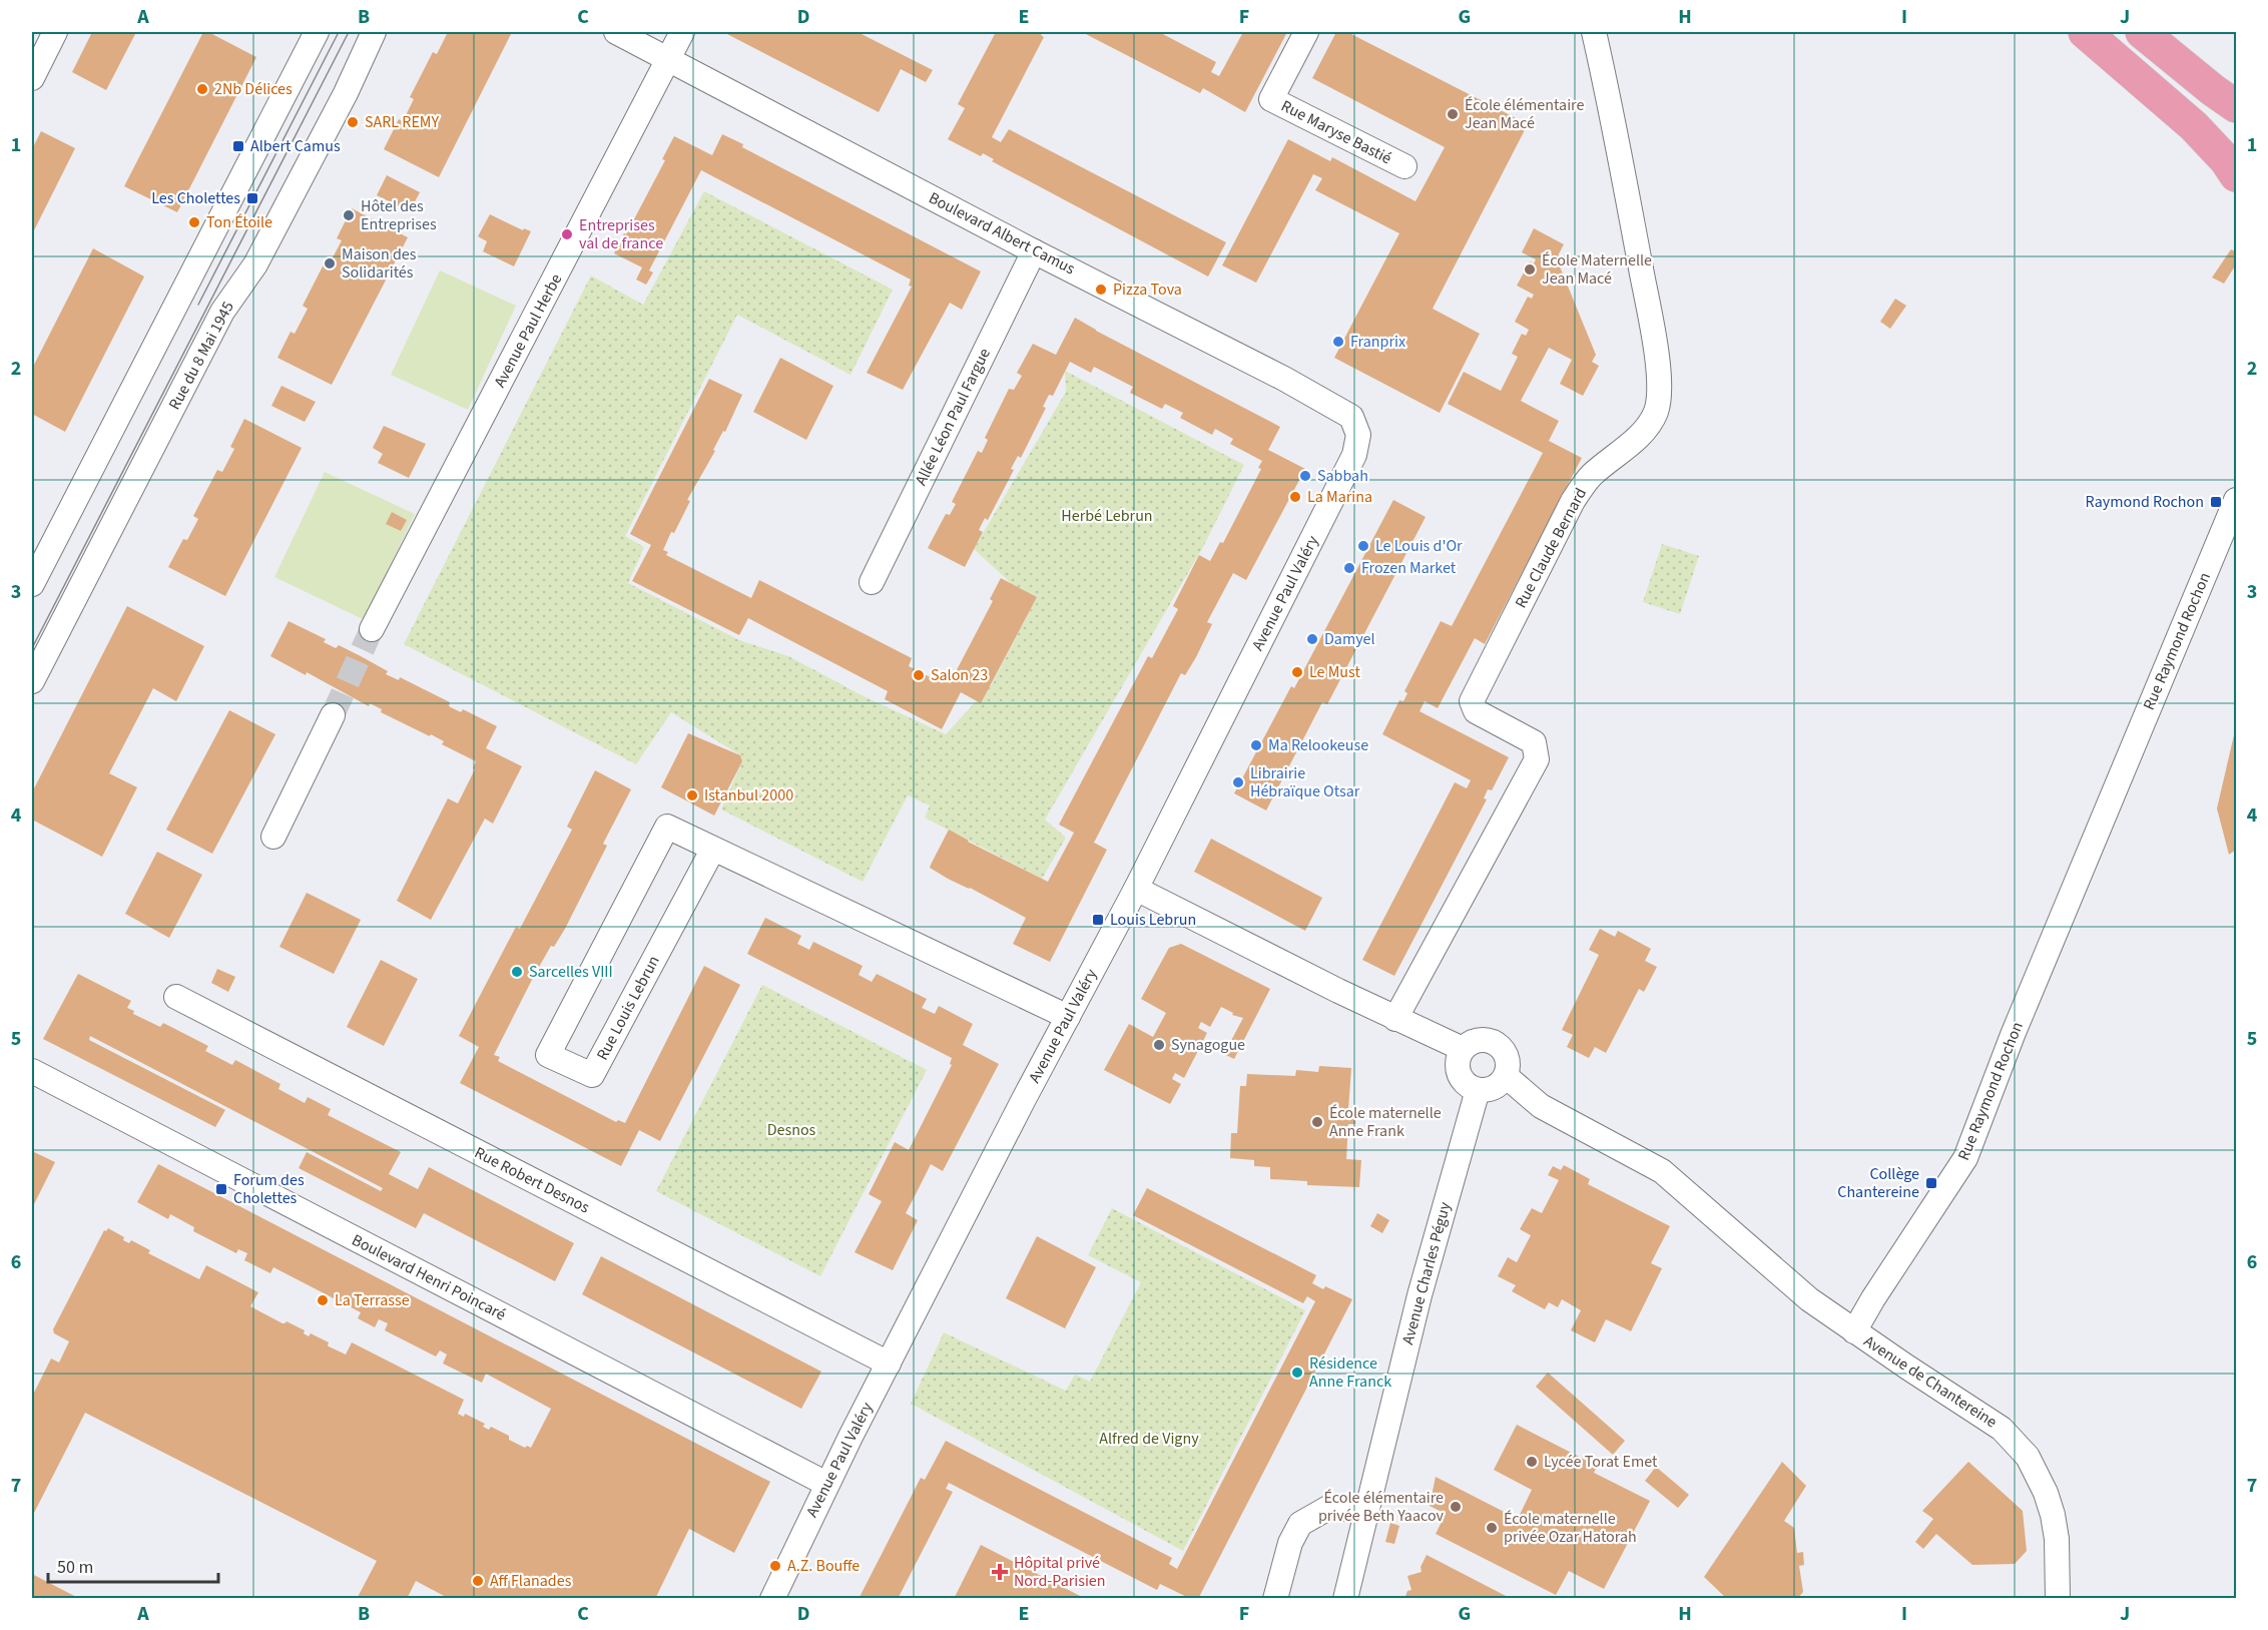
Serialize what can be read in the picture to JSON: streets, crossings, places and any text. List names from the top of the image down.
{
  "streets": {
    "street": [
      "Rue Maryse Bastié",
      "Boulevard Albert Camus",
      "Avenue Paul Herbe",
      "Rue du 8 Mai 1945",
      "Allée Léon Paul Fargue",
      "Rue Claude Bernard",
      "Avenue Paul Valéry",
      "Rue Raymond Rochon",
      "Rue Louis Lebrun",
      "Rue Robert Desnos",
      "Avenue Charles Péguy",
      "Boulevard Henri Poincaré",
      "Avenue de Chantereine"
    ]
  },
  "crossings": [
    ["Boulevard Albert Camus", "Avenue Paul Herbe"],
    ["Boulevard Albert Camus", "Allée Léon Paul Fargue"],
    ["Boulevard Albert Camus", "Avenue Paul Valéry"],
    ["Avenue Paul Valéry", "Rue Louis Lebrun"],
    ["Avenue Paul Valéry", "Rue Robert Desnos"],
    ["Avenue Paul Valéry", "Boulevard Henri Poincaré"],
    ["Rue Raymond Rochon", "Avenue de Chantereine"]
  ],
  "parks": ["Herbé Lebrun", "Desnos", "Alfred de Vigny"],
  "places": {
    "other": [
      "2Nb Délices",
      "École élémentaire Jean Macé",
      "SARL REMY",
      "Hôtel des Entreprises",
      "Ton Étoile",
      "Entreprises val de france",
      "Maison des Solidarités",
      "École Maternelle Jean Macé",
      "Pizza Tova",
      "Franprix",
      "Sabbah",
      "La Marina",
      "Le Louis d'Or",
      "Frozen Market",
      "Damyel",
      "Le Must",
      "Salon 23",
      "Ma Relookeuse",
      "Librairie Hébraïque Otsar",
      "Istanbul 2000",
      "Sarcelles VIII",
      "Synagogue",
      "École maternelle Anne Frank",
      "La Terrasse",
      "Résidence Anne Franck",
      "Lycée Torat Emet",
      "École élémentaire privée Beth Yaacov",
      "École maternelle privée Ozar Hatorah",
      "A.Z. Bouffe",
      "Aff Flanades"
    ],
    "transit": [
      "Albert Camus",
      "Les Cholettes",
      "Raymond Rochon",
      "Louis Lebrun",
      "Collège Chantereine",
      "Forum des Cholettes"
    ],
    "health": ["Hôpital privé Nord-Parisien"]
  },
  "scale_bar": "50 m",
  "grid": {
    "columns": [
      "A",
      "B",
      "C",
      "D",
      "E",
      "F",
      "G",
      "H",
      "I",
      "J"
    ],
    "rows": [
      "1",
      "2",
      "3",
      "4",
      "5",
      "6",
      "7"
    ]
  }
}
